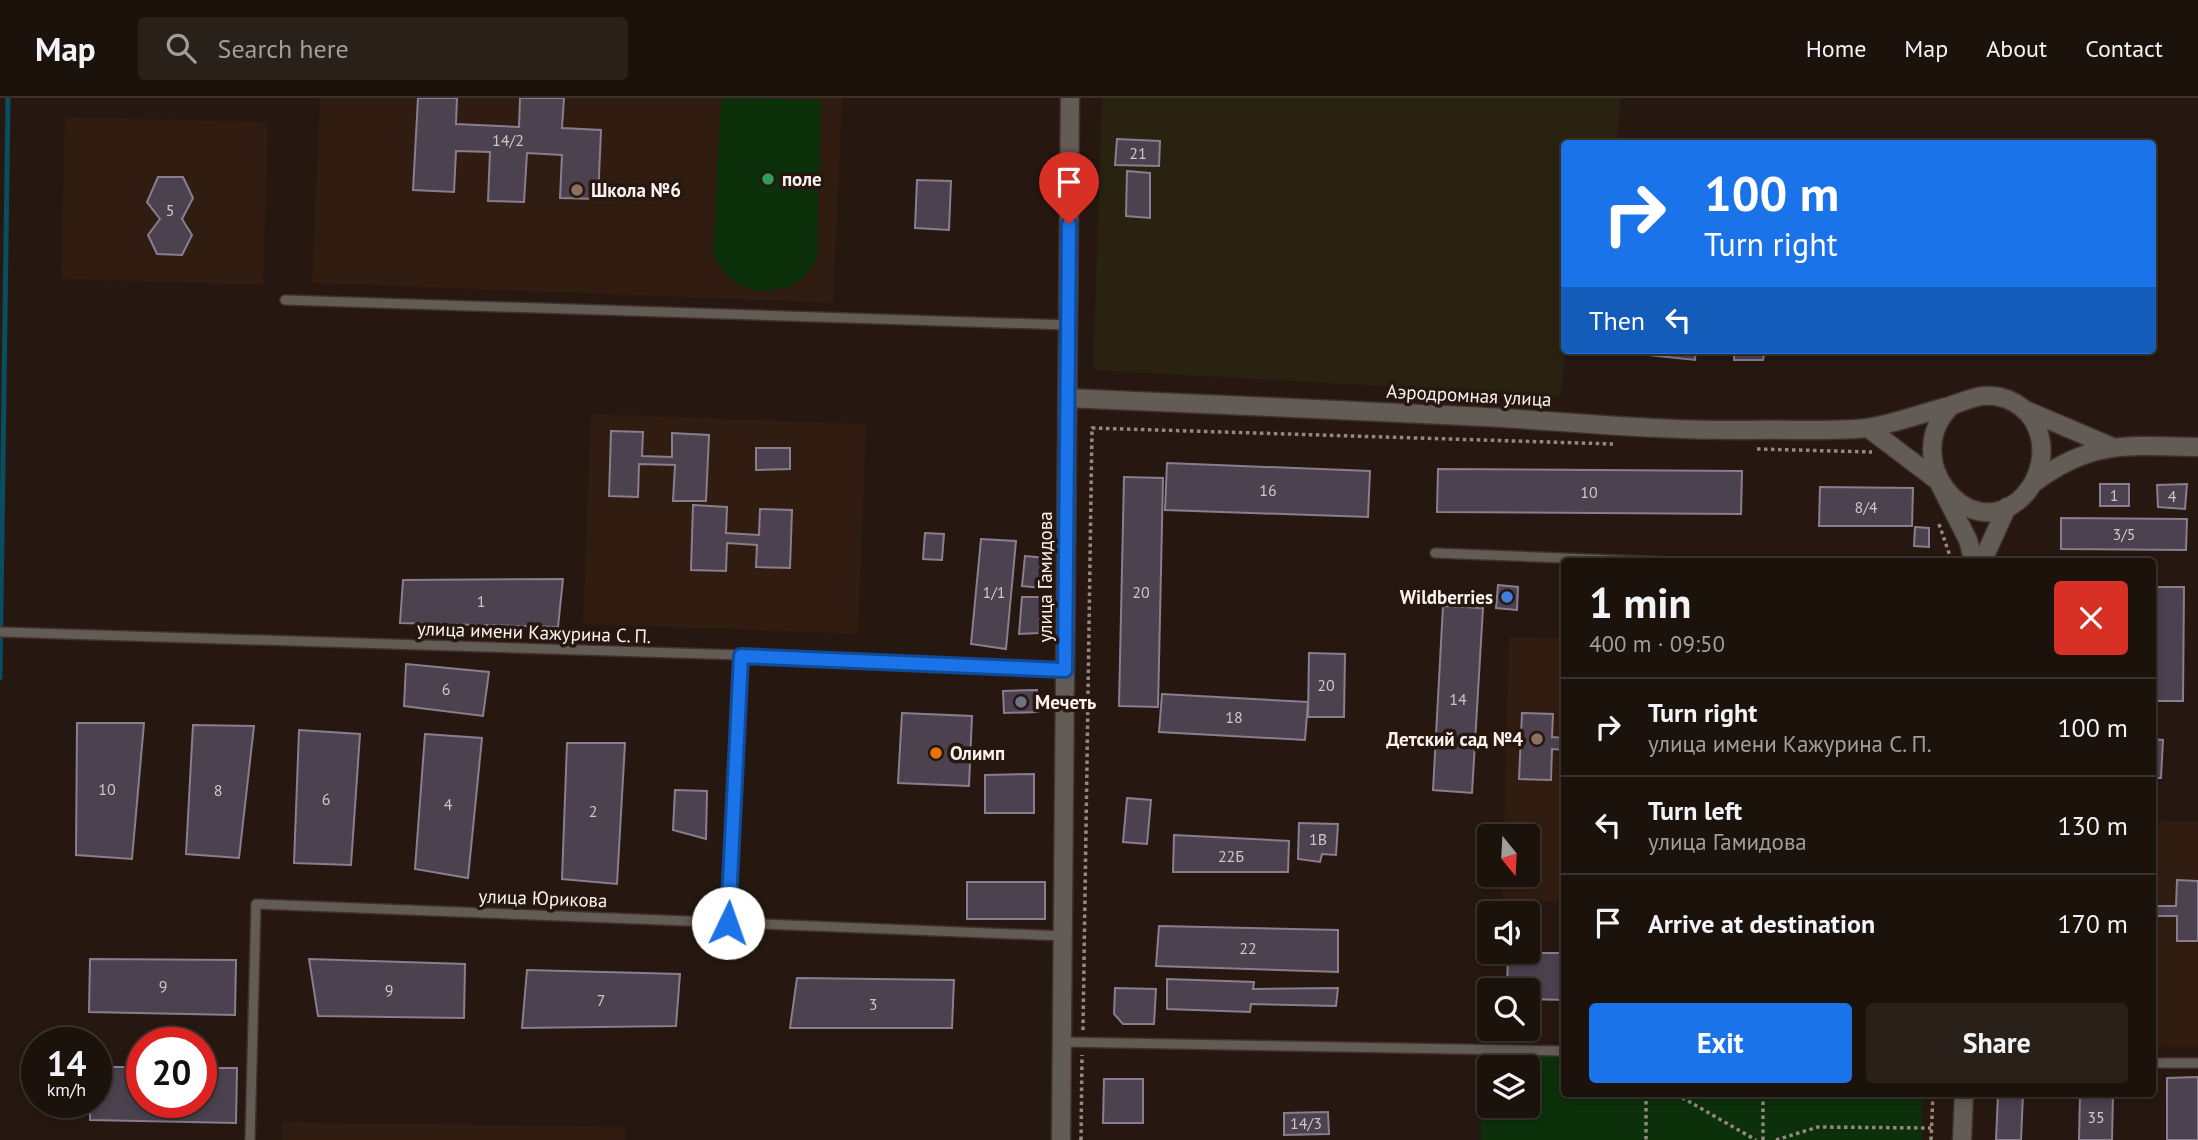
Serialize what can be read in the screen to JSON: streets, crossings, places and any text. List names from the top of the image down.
{
  "streets": {
    "street": ["Аэродромная улица", "улица Гамидова"],
    "lane": ["улица имени Кажурина С. П.", "улица Юрикова"]
  },
  "crossings": [
    ["Аэродромная улица", "улица Гамидова"],
    ["улица Гамидова", "улица имени Кажурина С. П."],
    ["улица Гамидова", "улица Юрикова"]
  ],
  "places": [
    "поле",
    "Школа №6",
    "Wildberries",
    "Мечеть",
    "Детский сад №4",
    "Олимп"
  ],
  "house_numbers": [
    "14/2",
    "21",
    "5",
    "16",
    "10",
    "1",
    "4",
    "8/4",
    "3/5",
    "1/1",
    "20",
    "1",
    "20",
    "6",
    "14",
    "18",
    "10",
    "8",
    "6",
    "4",
    "2",
    "1В",
    "22Б",
    "22",
    "9",
    "9",
    "7",
    "3",
    "35",
    "14/3"
  ],
  "north": "bottom",
  "page": {
    "header": "Map",
    "search": "Search here",
    "nav": [
      "Home",
      "Map",
      "About",
      "Contact"
    ],
    "turn": ["100 m", "Turn right"],
    "then": "Then",
    "heading": ["1 min", "400 m · 09:50"],
    "list": [
      {
        "name": "Turn right",
        "note": "улица имени Кажурина С. П.",
        "value": "100 m"
      },
      {
        "name": "Turn left",
        "note": "улица Гамидова",
        "value": "130 m"
      },
      {
        "name": "Arrive at destination",
        "value": "170 m"
      }
    ],
    "buttons": ["Exit", "Share"],
    "speed": "14 km/h",
    "limit": "20"
  }
}
